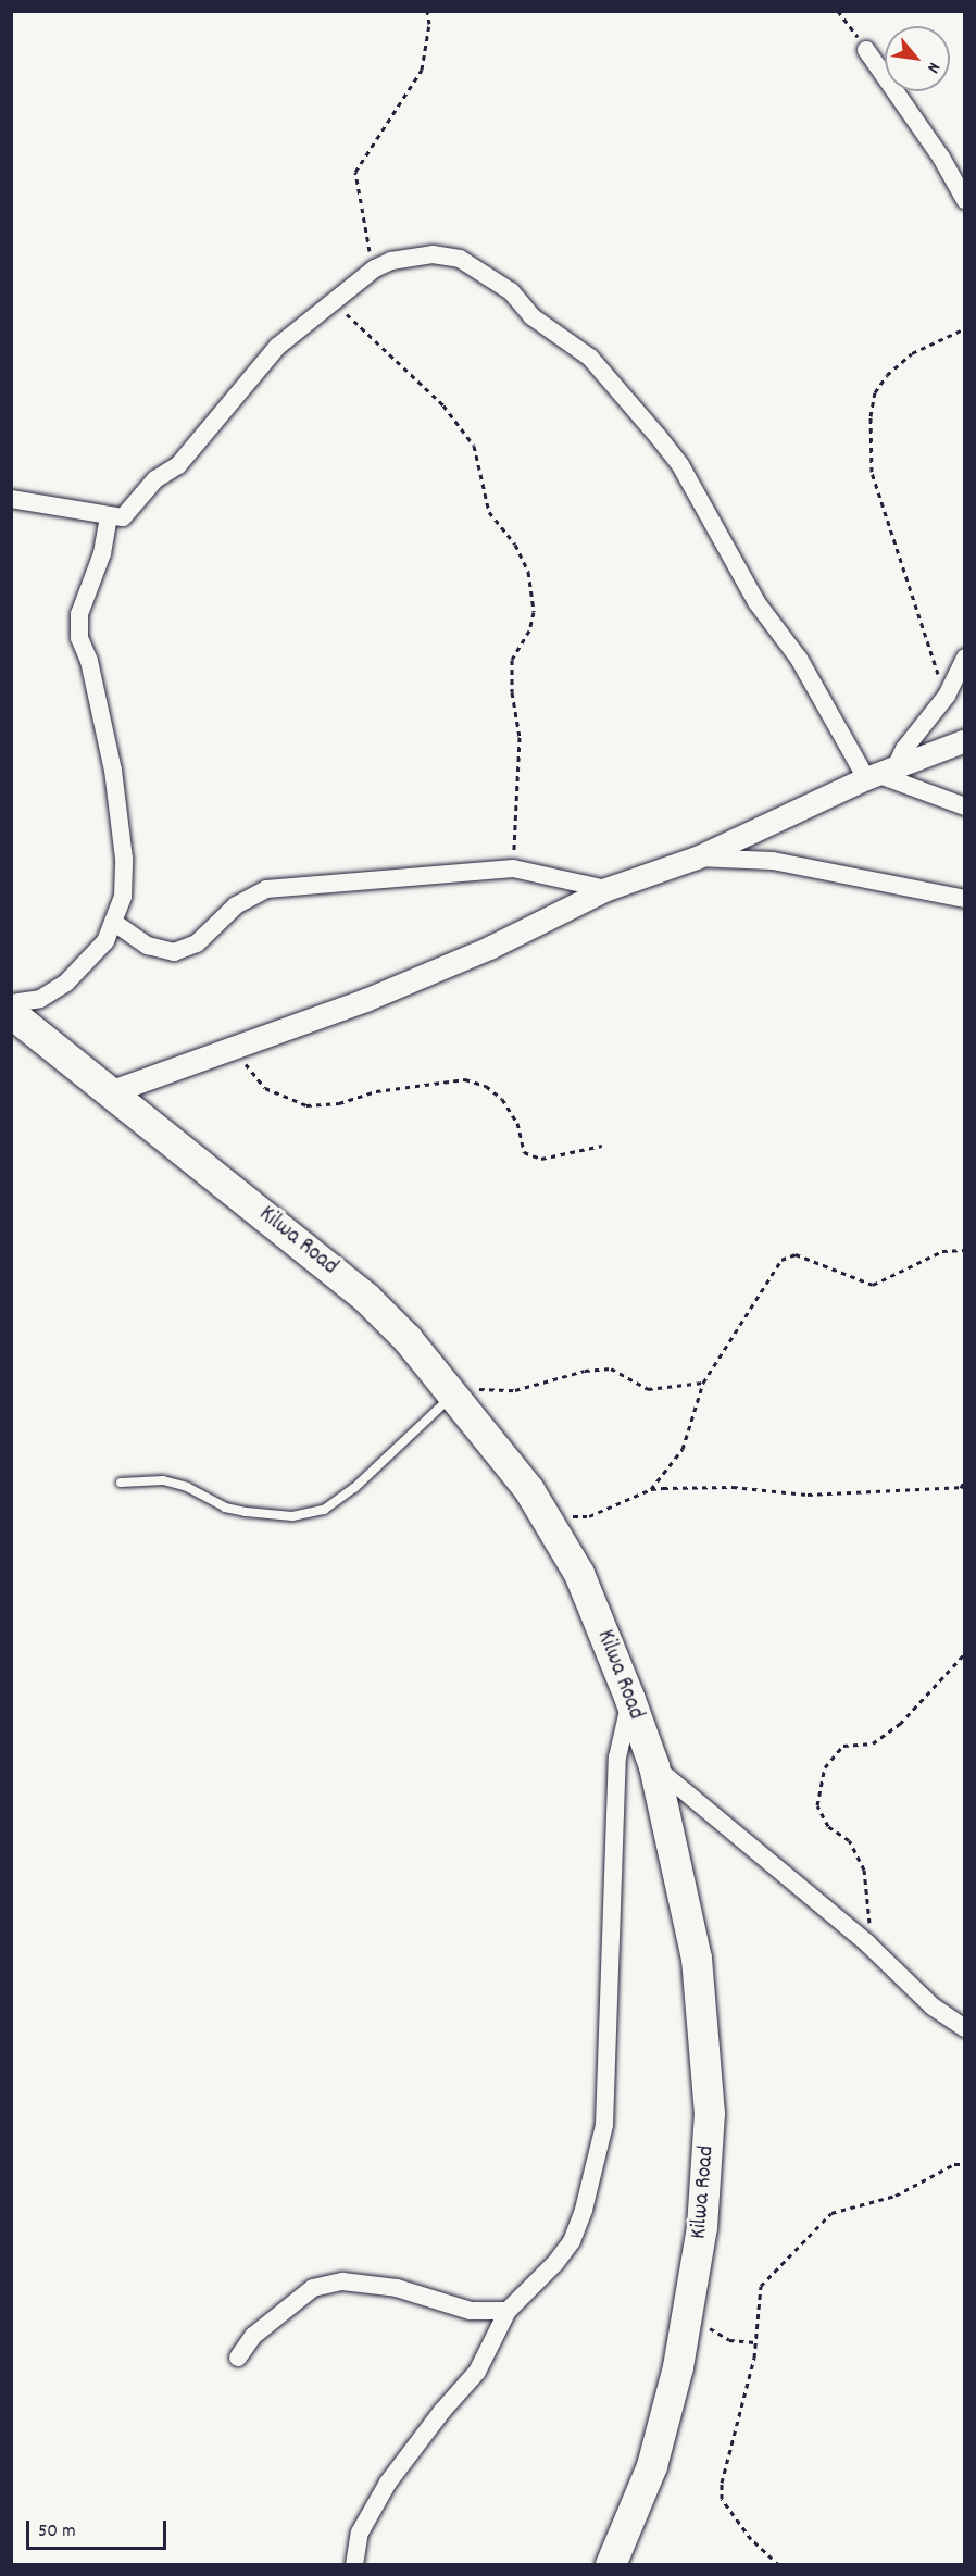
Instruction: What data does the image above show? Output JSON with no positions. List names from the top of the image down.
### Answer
{
  "streets": {
    "highway": ["Kilwa Road"]
  },
  "scale_bar": "50 m",
  "north": "bottom right"
}
